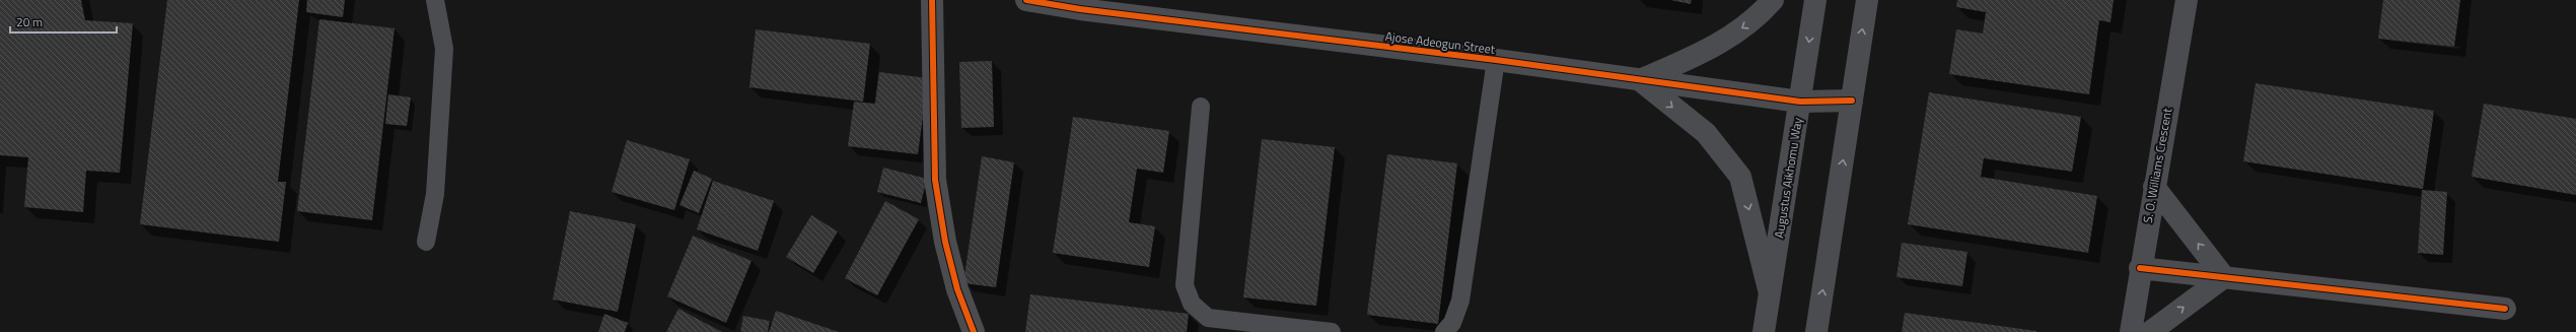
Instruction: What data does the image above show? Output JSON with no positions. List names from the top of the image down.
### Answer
{
  "streets": {
    "street": ["Ajose Adeogun Street", "S. O. Williams Crescent", "Augustus Aikhomu Way"]
  },
  "crossings": [
    ["Ajose Adeogun Street", "Augustus Aikhomu Way"]
  ],
  "scale_bar": "20 m"
}
